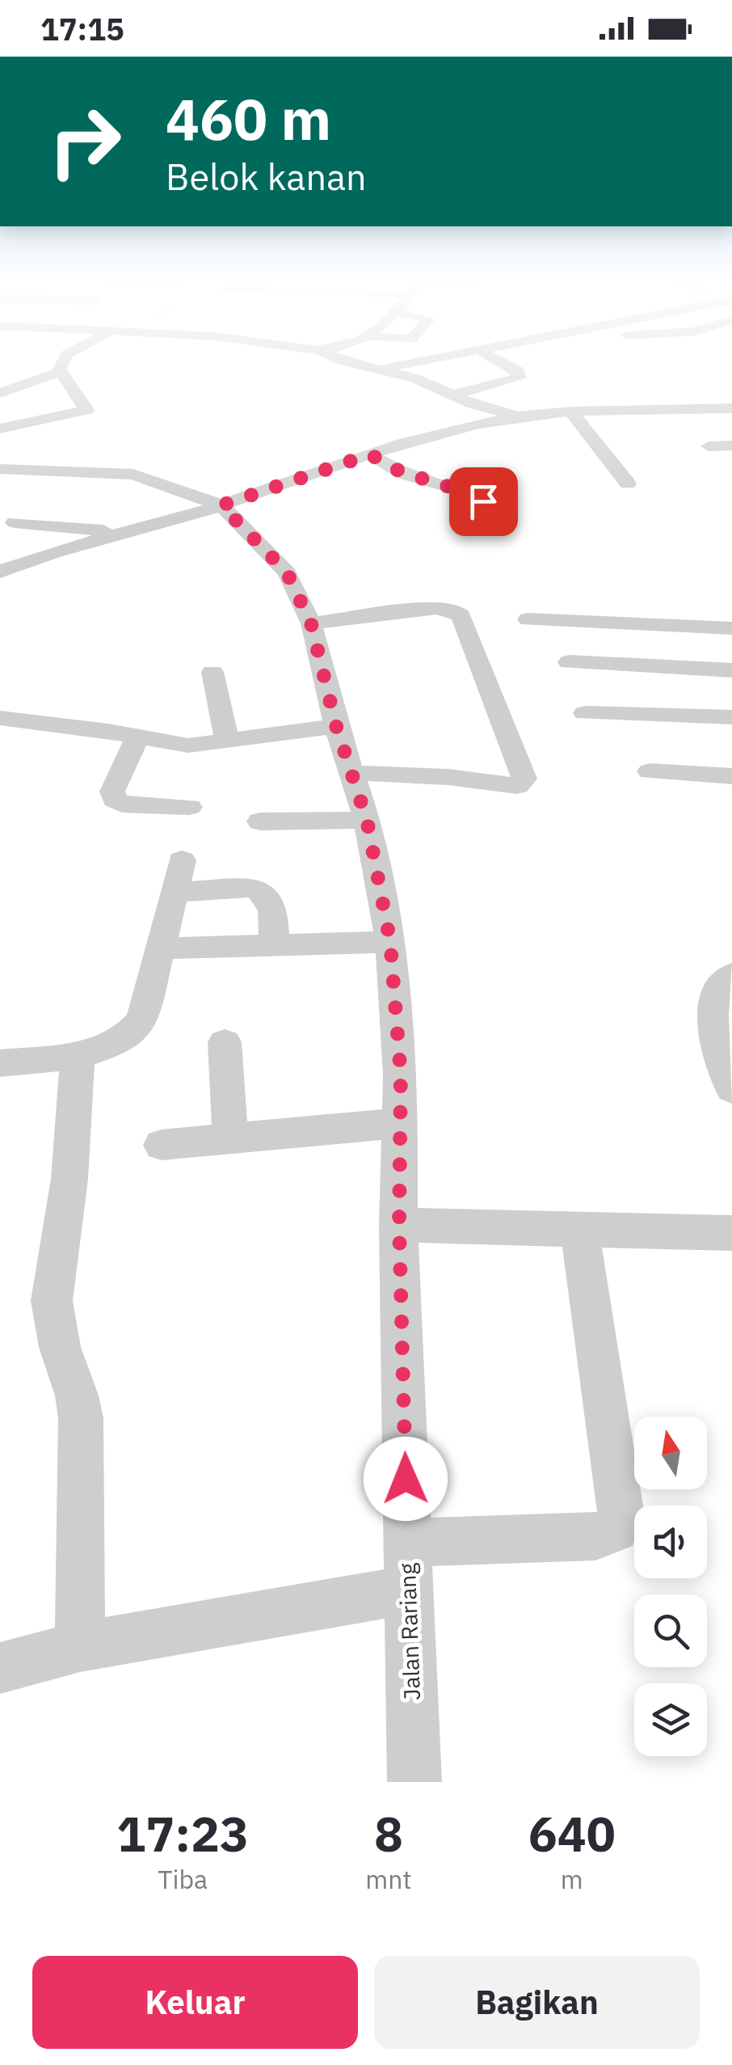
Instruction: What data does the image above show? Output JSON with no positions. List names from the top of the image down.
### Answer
{
  "streets": {
    "street": ["Jalan Rariang"]
  },
  "north": "top",
  "page": {
    "status": "17:15",
    "turn": ["460 m", "Belok kanan"],
    "eta": [
      "17:23",
      "Tiba",
      "8",
      "mnt",
      "640",
      "m"
    ],
    "buttons": ["Keluar", "Bagikan"]
  }
}
